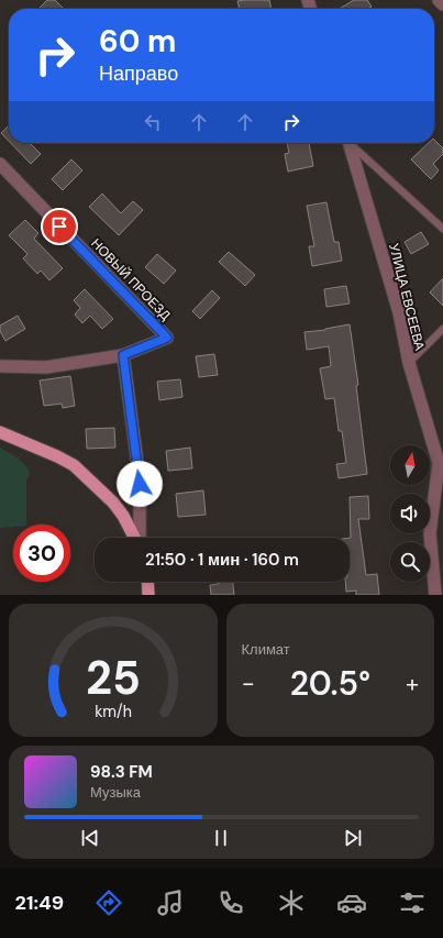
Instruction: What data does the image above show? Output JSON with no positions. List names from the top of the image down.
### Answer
{
  "streets": {
    "street": ["НОВЫЙ ПРОЕЗД", "УЛИЦА ЕВСЕЕВА"]
  },
  "north": "top",
  "page": {
    "turn": ["60 m", "Направо"],
    "limit": "30",
    "trip": "21:50 · 1 мин · 160 m",
    "tile": "Климат",
    "heat": ["−", "20.5°", "+"],
    "song": ["98.3 FM", "Музыка"],
    "tabs": "21:49",
    "gauge": ["25", "km/h"]
  }
}
